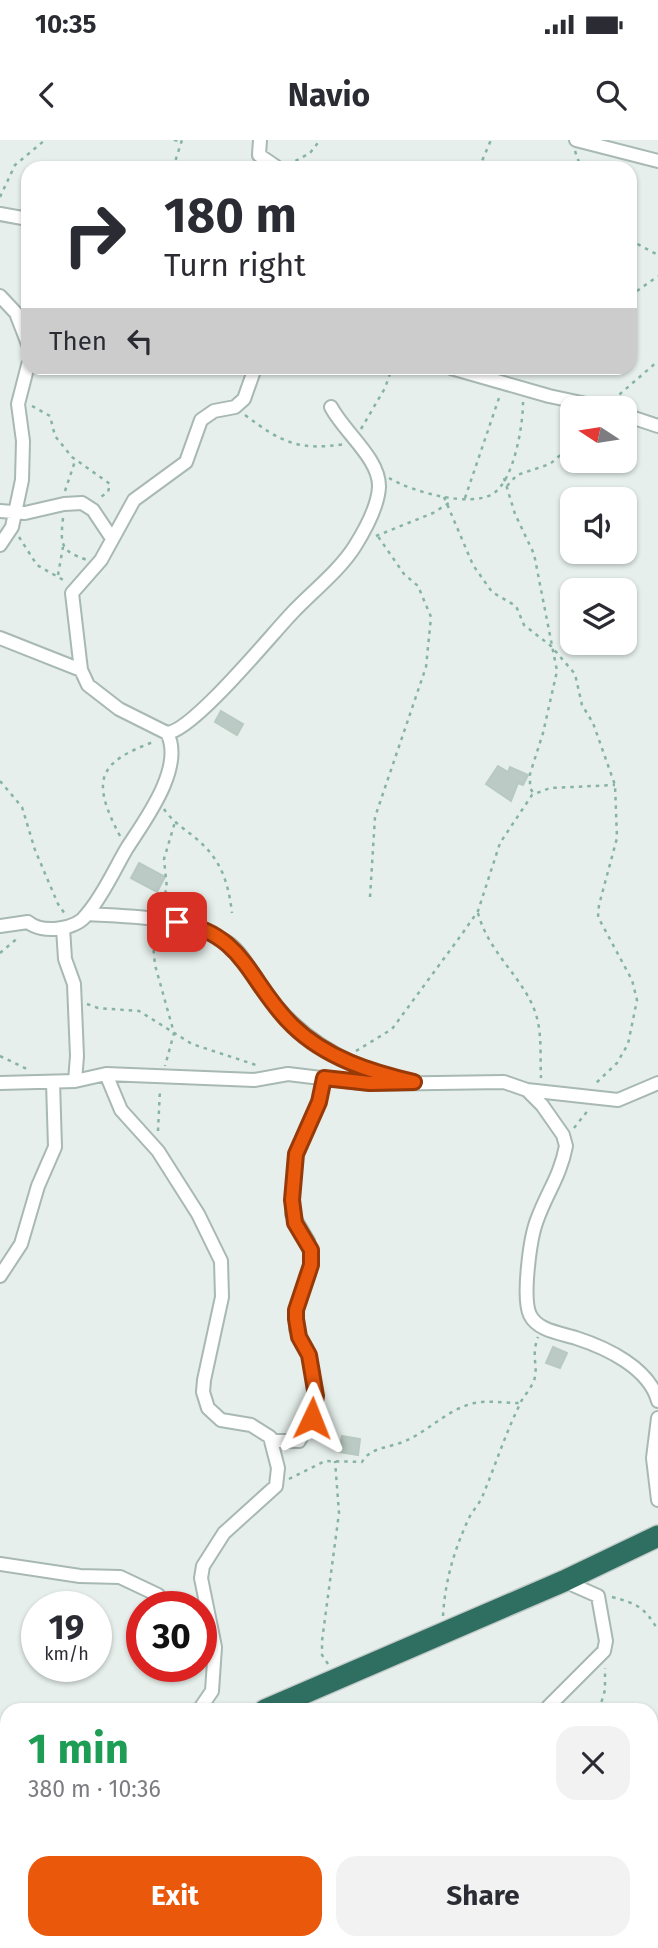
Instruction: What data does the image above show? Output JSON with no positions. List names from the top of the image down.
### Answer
{
  "north": "left",
  "page": {
    "status": "10:35",
    "header": "Navio",
    "turn": ["180 m", "Turn right"],
    "then": "Then",
    "speed": "19 km/h",
    "limit": "30",
    "heading": ["1 min", "380 m · 10:36"],
    "buttons": ["Exit", "Share"]
  }
}
